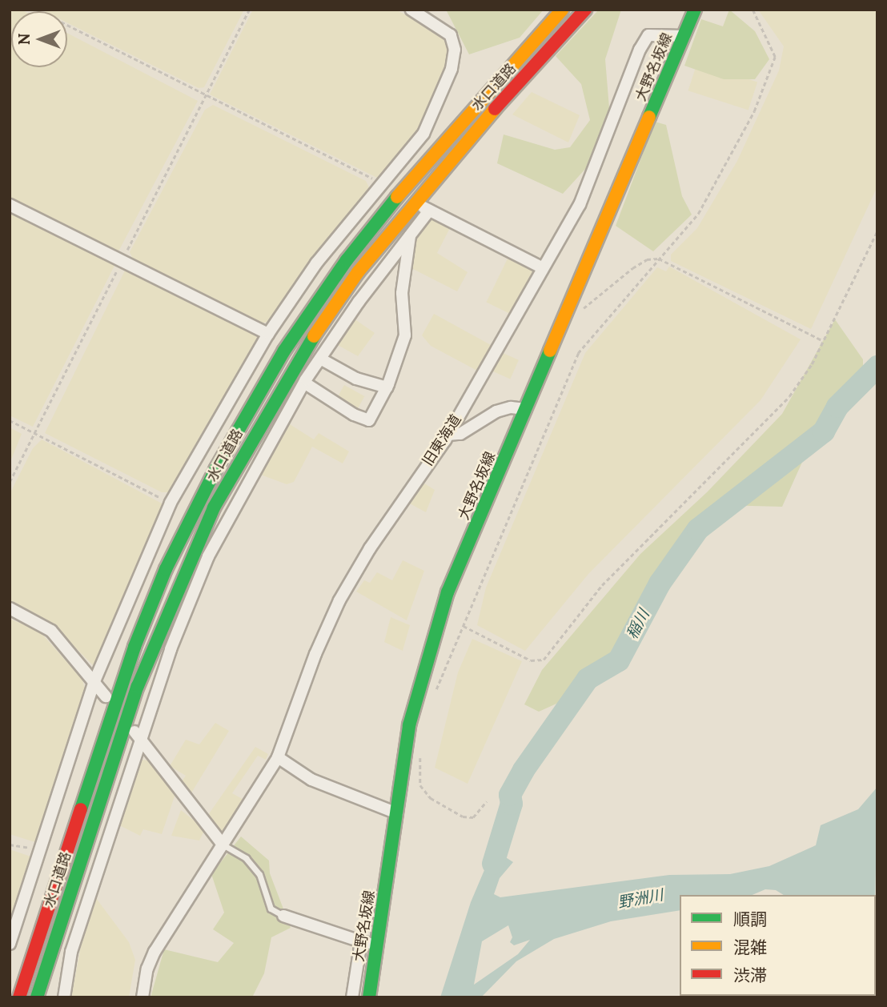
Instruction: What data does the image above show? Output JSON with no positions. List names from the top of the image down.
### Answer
{
  "streets": {
    "main road": ["大野名坂線", "水口道路"],
    "street": ["旧東海道"]
  },
  "crossings": [
    ["大野名坂線", "旧東海道"]
  ],
  "water": ["稲川", "野洲川"],
  "legend": ["順調", "混雑", "渋滞"],
  "north": "left"
}
